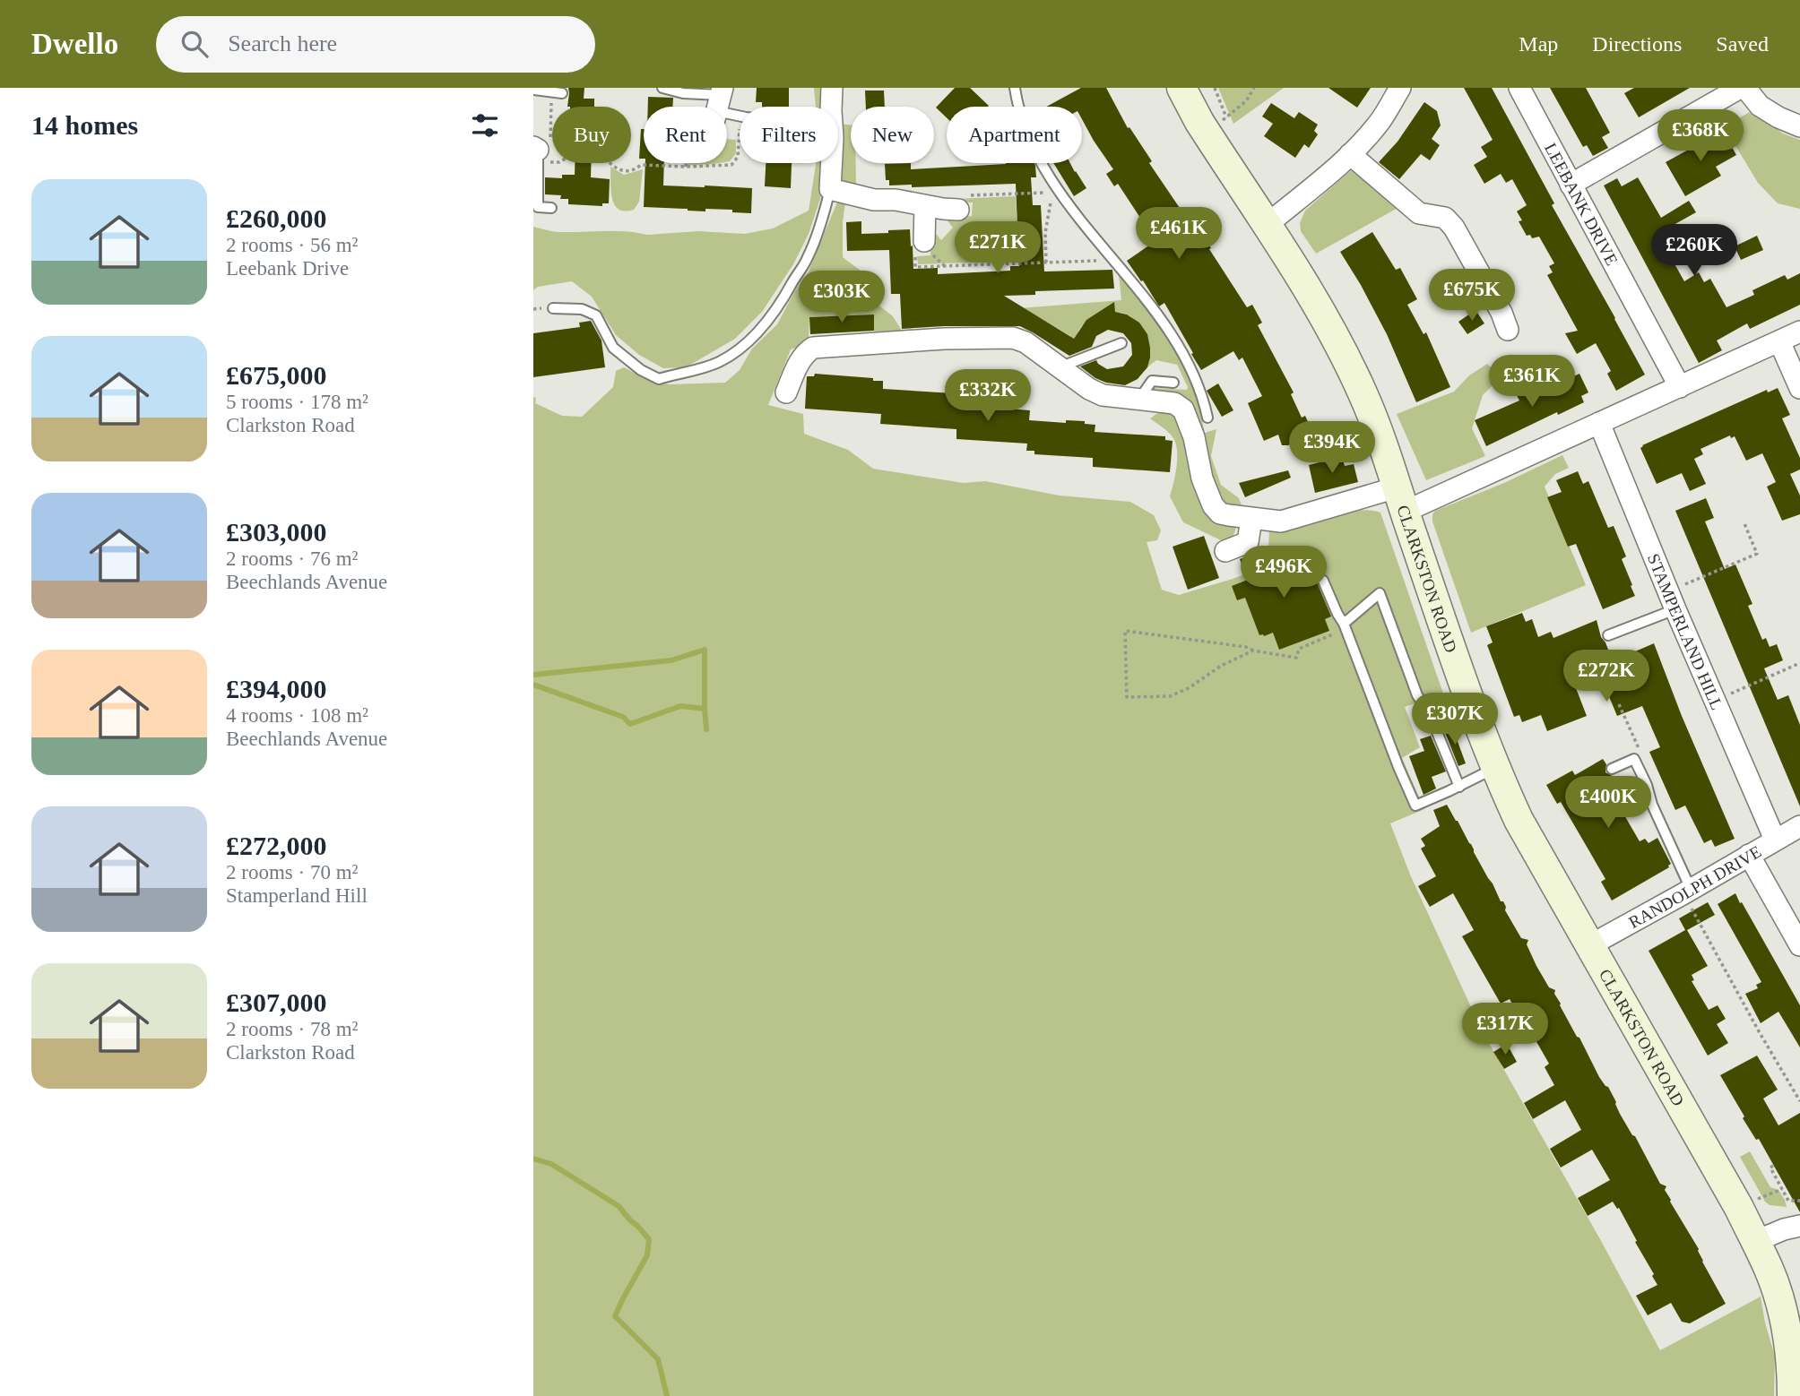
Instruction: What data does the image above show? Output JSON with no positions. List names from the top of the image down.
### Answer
{
  "streets": {
    "main road": ["CLARKSTON ROAD"],
    "street": ["LEEBANK DRIVE", "STAMPERLAND HILL", "RANDOLPH DRIVE"]
  },
  "crossings": [
    ["CLARKSTON ROAD", "RANDOLPH DRIVE"],
    ["STAMPERLAND HILL", "RANDOLPH DRIVE"]
  ],
  "page": {
    "header": "Dwello",
    "search": "Search here",
    "nav": ["Map", "Directions", "Saved"],
    "heading": "14 homes",
    "chip": [
      "Buy",
      "Rent",
      "Filters",
      "New",
      "Apartment"
    ],
    "price": [
      "£368K",
      "£461K",
      "£271K",
      "£260K",
      "£675K",
      "£303K",
      "£361K",
      "£332K",
      "£394K",
      "£496K",
      "£272K",
      "£307K",
      "£400K",
      "£317K"
    ],
    "list": [
      {
        "name": "£260,000",
        "note": "2 rooms · 56 m² · Leebank Drive"
      },
      {
        "name": "£675,000",
        "note": "5 rooms · 178 m² · Clarkston Road"
      },
      {
        "name": "£303,000",
        "note": "2 rooms · 76 m² · Beechlands Avenue"
      },
      {
        "name": "£394,000",
        "note": "4 rooms · 108 m² · Beechlands Avenue"
      },
      {
        "name": "£272,000",
        "note": "2 rooms · 70 m² · Stamperland Hill"
      },
      {
        "name": "£307,000",
        "note": "2 rooms · 78 m² · Clarkston Road"
      }
    ]
  }
}
